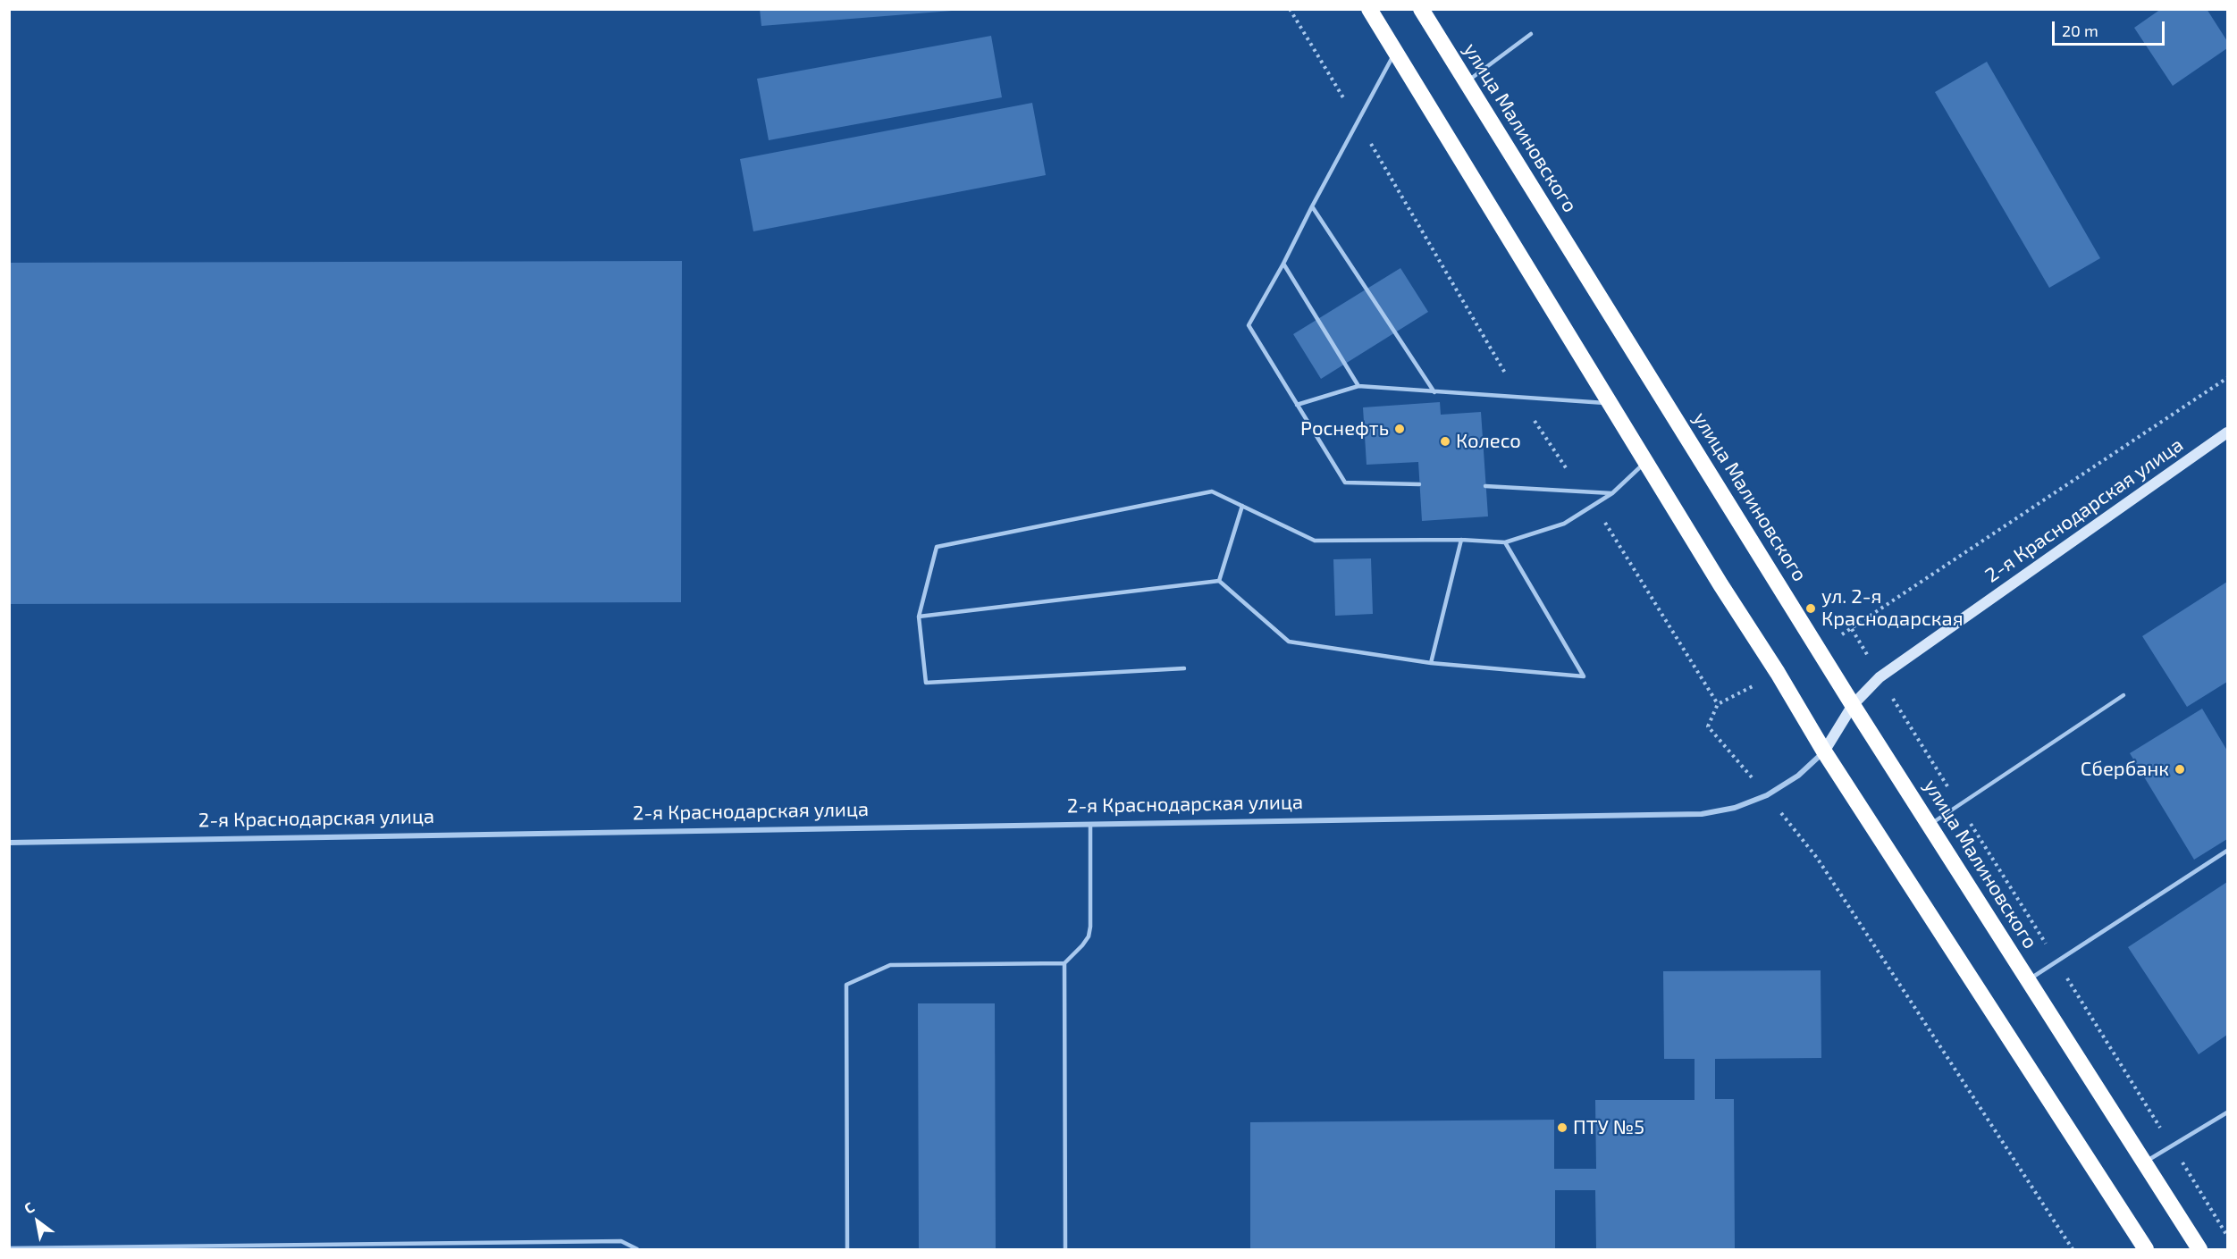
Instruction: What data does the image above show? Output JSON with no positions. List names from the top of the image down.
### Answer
{
  "streets": {
    "highway": ["улица Малиновского"],
    "street": ["2-я Краснодарская улица"]
  },
  "crossings": [
    ["улица Малиновского", "2-я Краснодарская улица"]
  ],
  "places": [
    "Роснефть",
    "Колесо",
    "ул. 2-я Краснодарская",
    "Сбербанк",
    "ПТУ №5"
  ],
  "scale_bar": "20 m",
  "north": "top left"
}
